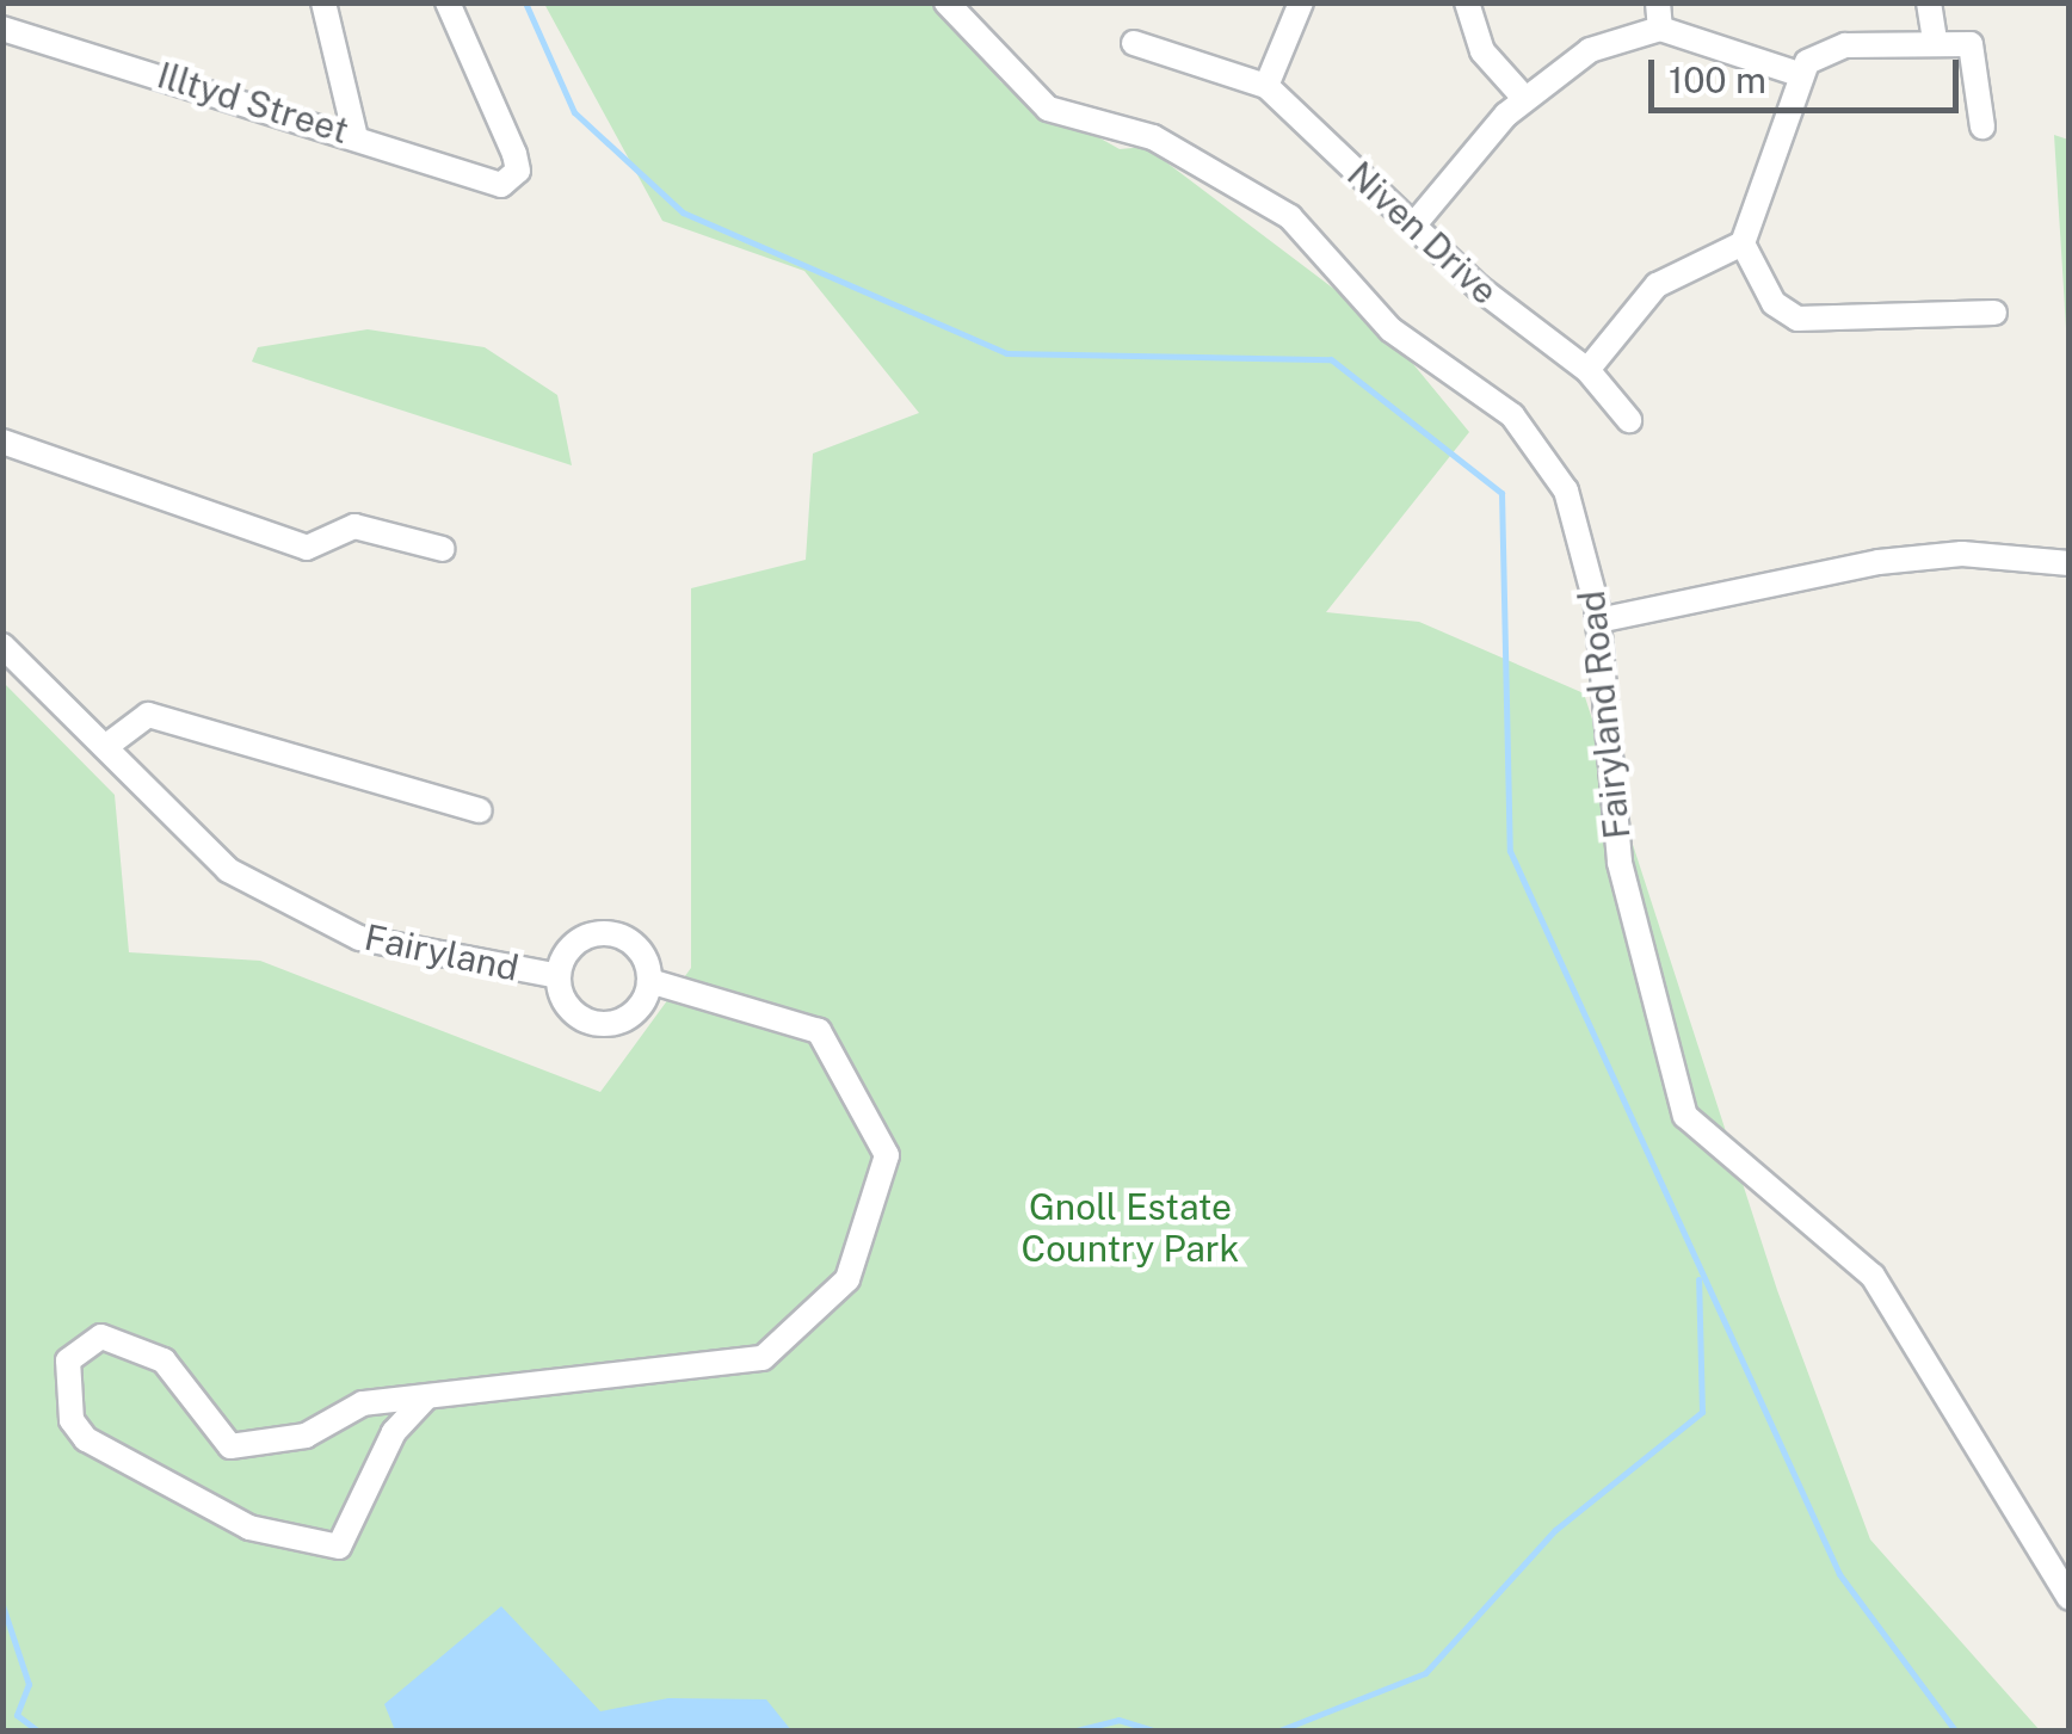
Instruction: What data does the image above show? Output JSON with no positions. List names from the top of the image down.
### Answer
{
  "streets": {
    "street": [
      "Illtyd Street",
      "Niven Drive",
      "Fairyland Road",
      "Fairyland"
    ]
  },
  "parks": ["Gnoll Estate Country Park"],
  "scale_bar": "100 m"
}
